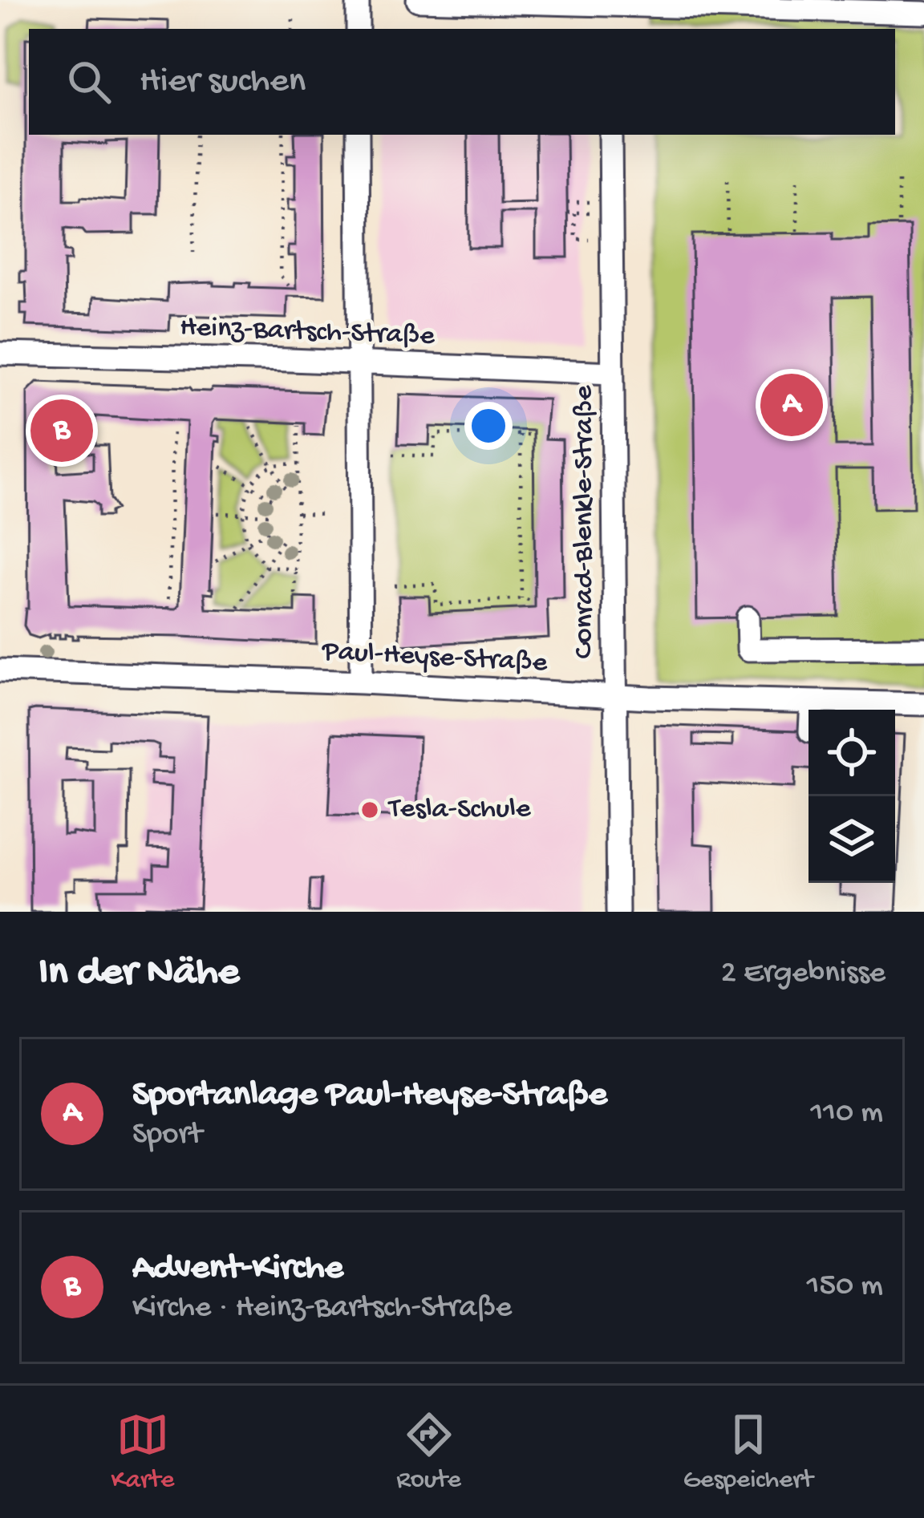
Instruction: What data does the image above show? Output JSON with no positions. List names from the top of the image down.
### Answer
{
  "streets": {
    "street": ["Heinz-Bartsch-Straße", "Conrad-Blenkle-Straße", "Paul-Heyse-Straße"]
  },
  "crossings": [
    ["Heinz-Bartsch-Straße", "Conrad-Blenkle-Straße"],
    ["Conrad-Blenkle-Straße", "Paul-Heyse-Straße"]
  ],
  "places": ["Tesla-Schule"],
  "page": {
    "search": "Hier suchen",
    "pins": ["A", "B"],
    "heading": ["In der Nähe", "2 Ergebnisse"],
    "list": [
      {
        "mark": "A",
        "name": "Sportanlage Paul-Heyse-Straße",
        "note": "Sport",
        "value": "110 m"
      },
      {
        "mark": "B",
        "name": "Advent-Kirche",
        "note": "Kirche · Heinz-Bartsch-Straße",
        "value": "150 m"
      }
    ],
    "nav": ["Karte", "Route", "Gespeichert"]
  }
}
